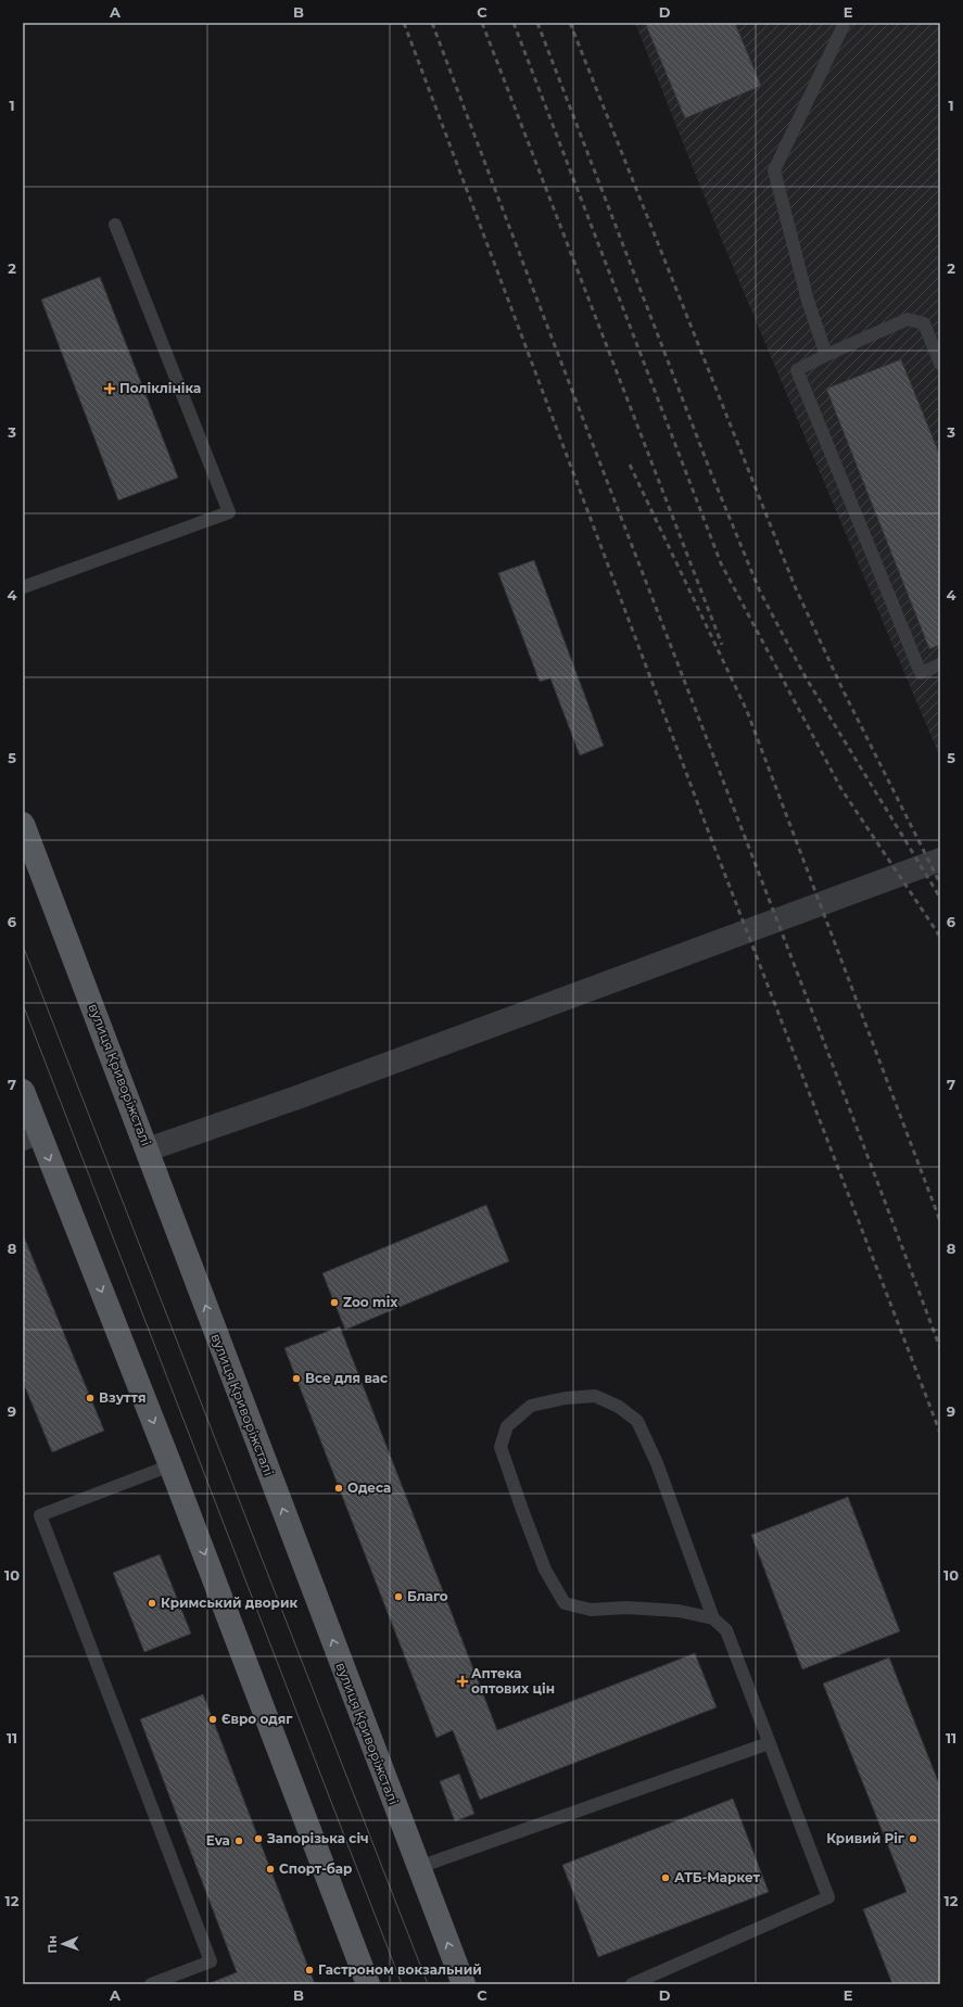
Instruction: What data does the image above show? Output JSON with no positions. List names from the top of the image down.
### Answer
{
  "streets": {
    "main road": ["вулиця Криворіжсталі"]
  },
  "places": {
    "health": ["Поліклініка", "Аптека оптових цін"],
    "other": [
      "Zoo mix",
      "Все для вас",
      "Взуття",
      "Одеса",
      "Благо",
      "Кримський дворик",
      "Євро одяг",
      "Запорізька січ",
      "Кривий Ріг",
      "Eva",
      "Спорт-бар",
      "АТБ-Маркет",
      "Гастроном вокзальний"
    ]
  },
  "north": "left",
  "grid": {
    "columns": [
      "A",
      "B",
      "C",
      "D",
      "E"
    ],
    "rows": [
      "1",
      "2",
      "3",
      "4",
      "5",
      "6",
      "7",
      "8",
      "9",
      "10",
      "11",
      "12"
    ]
  }
}
